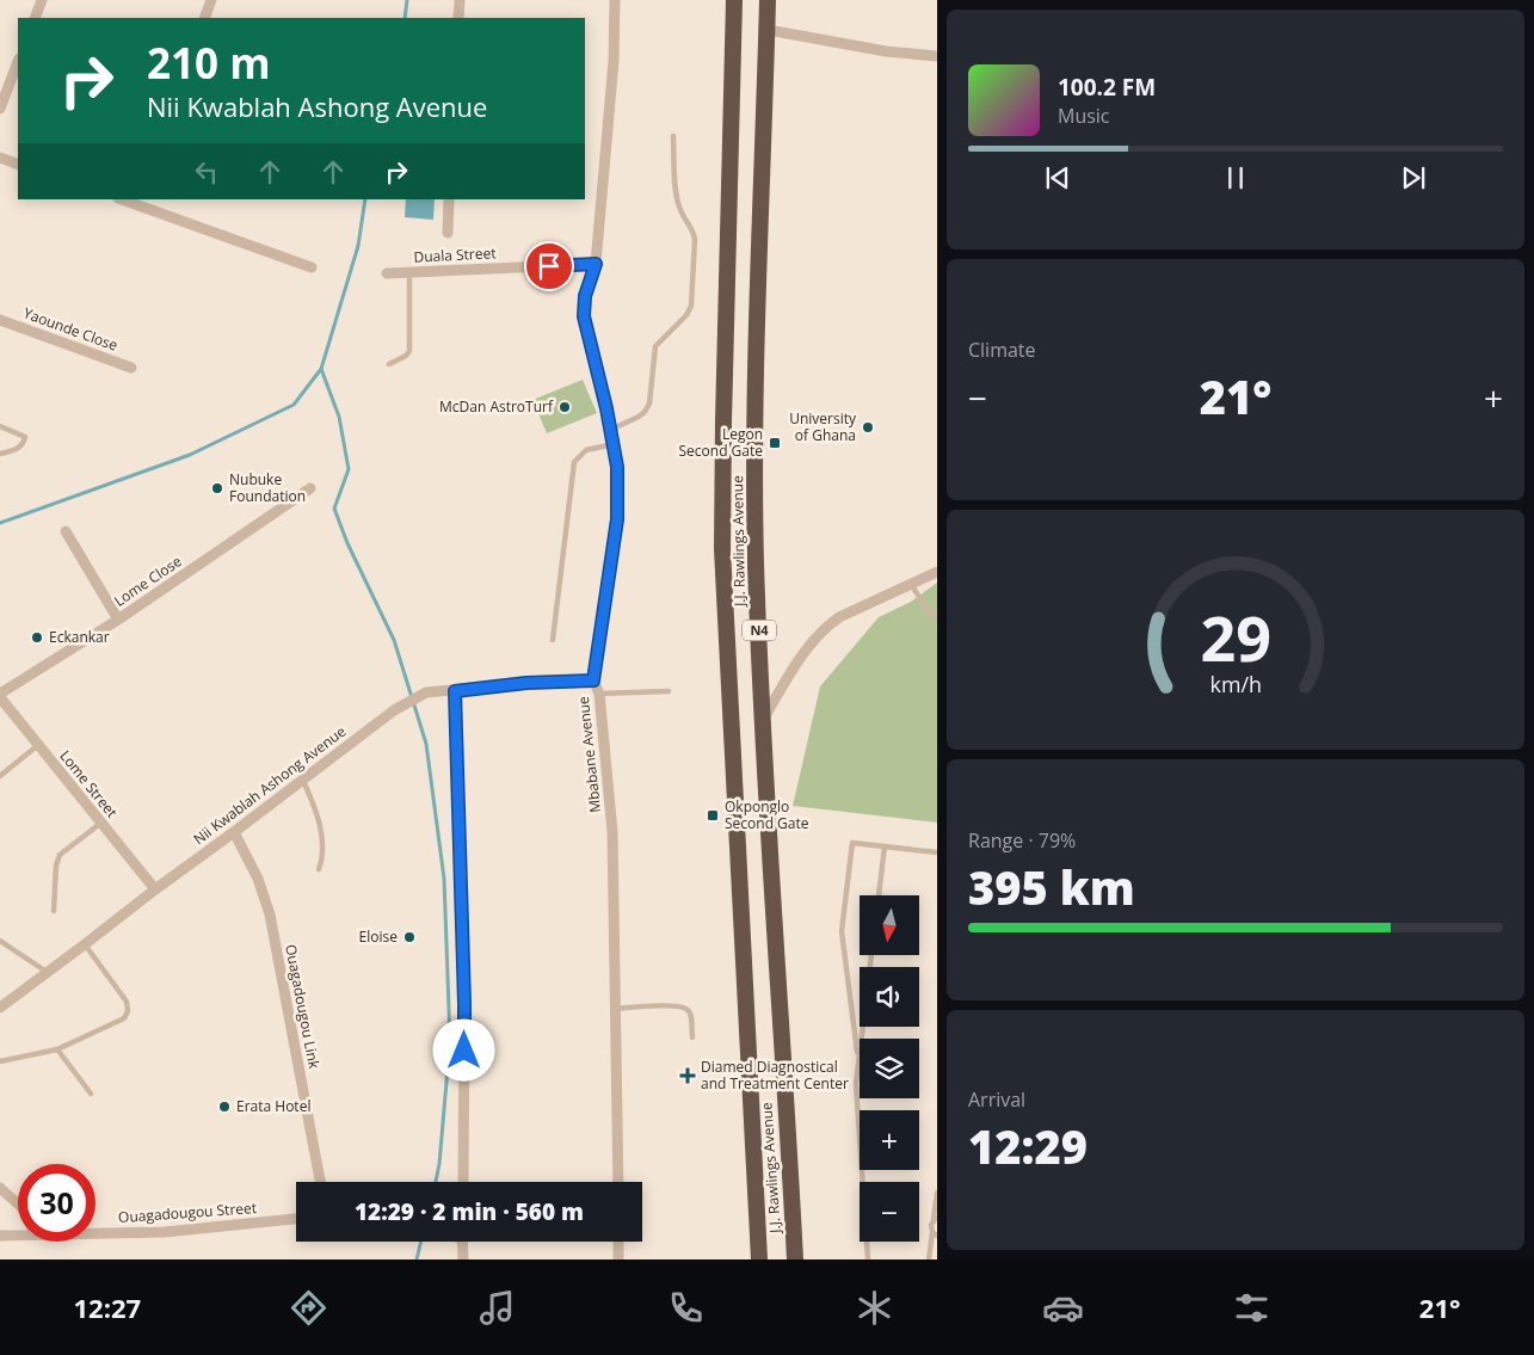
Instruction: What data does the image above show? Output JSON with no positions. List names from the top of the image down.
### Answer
{
  "streets": {
    "highway": ["J.J. Rawlings Avenue", "N4"],
    "street": [
      "Duala Street",
      "Yaounde Close",
      "Lome Close",
      "Mbabane Avenue",
      "Lome Street",
      "Nii Kwablah Ashong Avenue",
      "Ouagadougou Link",
      "Ouagadougou Street"
    ]
  },
  "crossings": [
    ["Duala Street", "Mbabane Avenue"],
    ["Lome Close", "Lome Street"],
    ["Mbabane Avenue", "Nii Kwablah Ashong Avenue"],
    ["Lome Street", "Nii Kwablah Ashong Avenue"],
    ["Nii Kwablah Ashong Avenue", "Ouagadougou Link"]
  ],
  "places": {
    "other": [
      "McDan AstroTurf",
      "University of Ghana",
      "Nubuke Foundation",
      "Eckankar",
      "Eloise",
      "Erata Hotel"
    ],
    "transit": ["Legon Second Gate", "Okponglo Second Gate"],
    "health": ["Diamed Diagnostical and Treatment Center"]
  },
  "north": "bottom",
  "page": {
    "turn": ["210 m", "Nii Kwablah Ashong Avenue"],
    "song": ["100.2 FM", "Music"],
    "tile": [
      "Climate",
      ["Range · 79%", "395 km"],
      ["Arrival", "12:29"]
    ],
    "heat": ["−", "21°", "+"],
    "map_buttons": ["+", "−"],
    "limit": "30",
    "trip": "12:29 · 2 min · 560 m",
    "tabs": ["12:27", "21°"],
    "gauge": ["29", "km/h"]
  }
}
